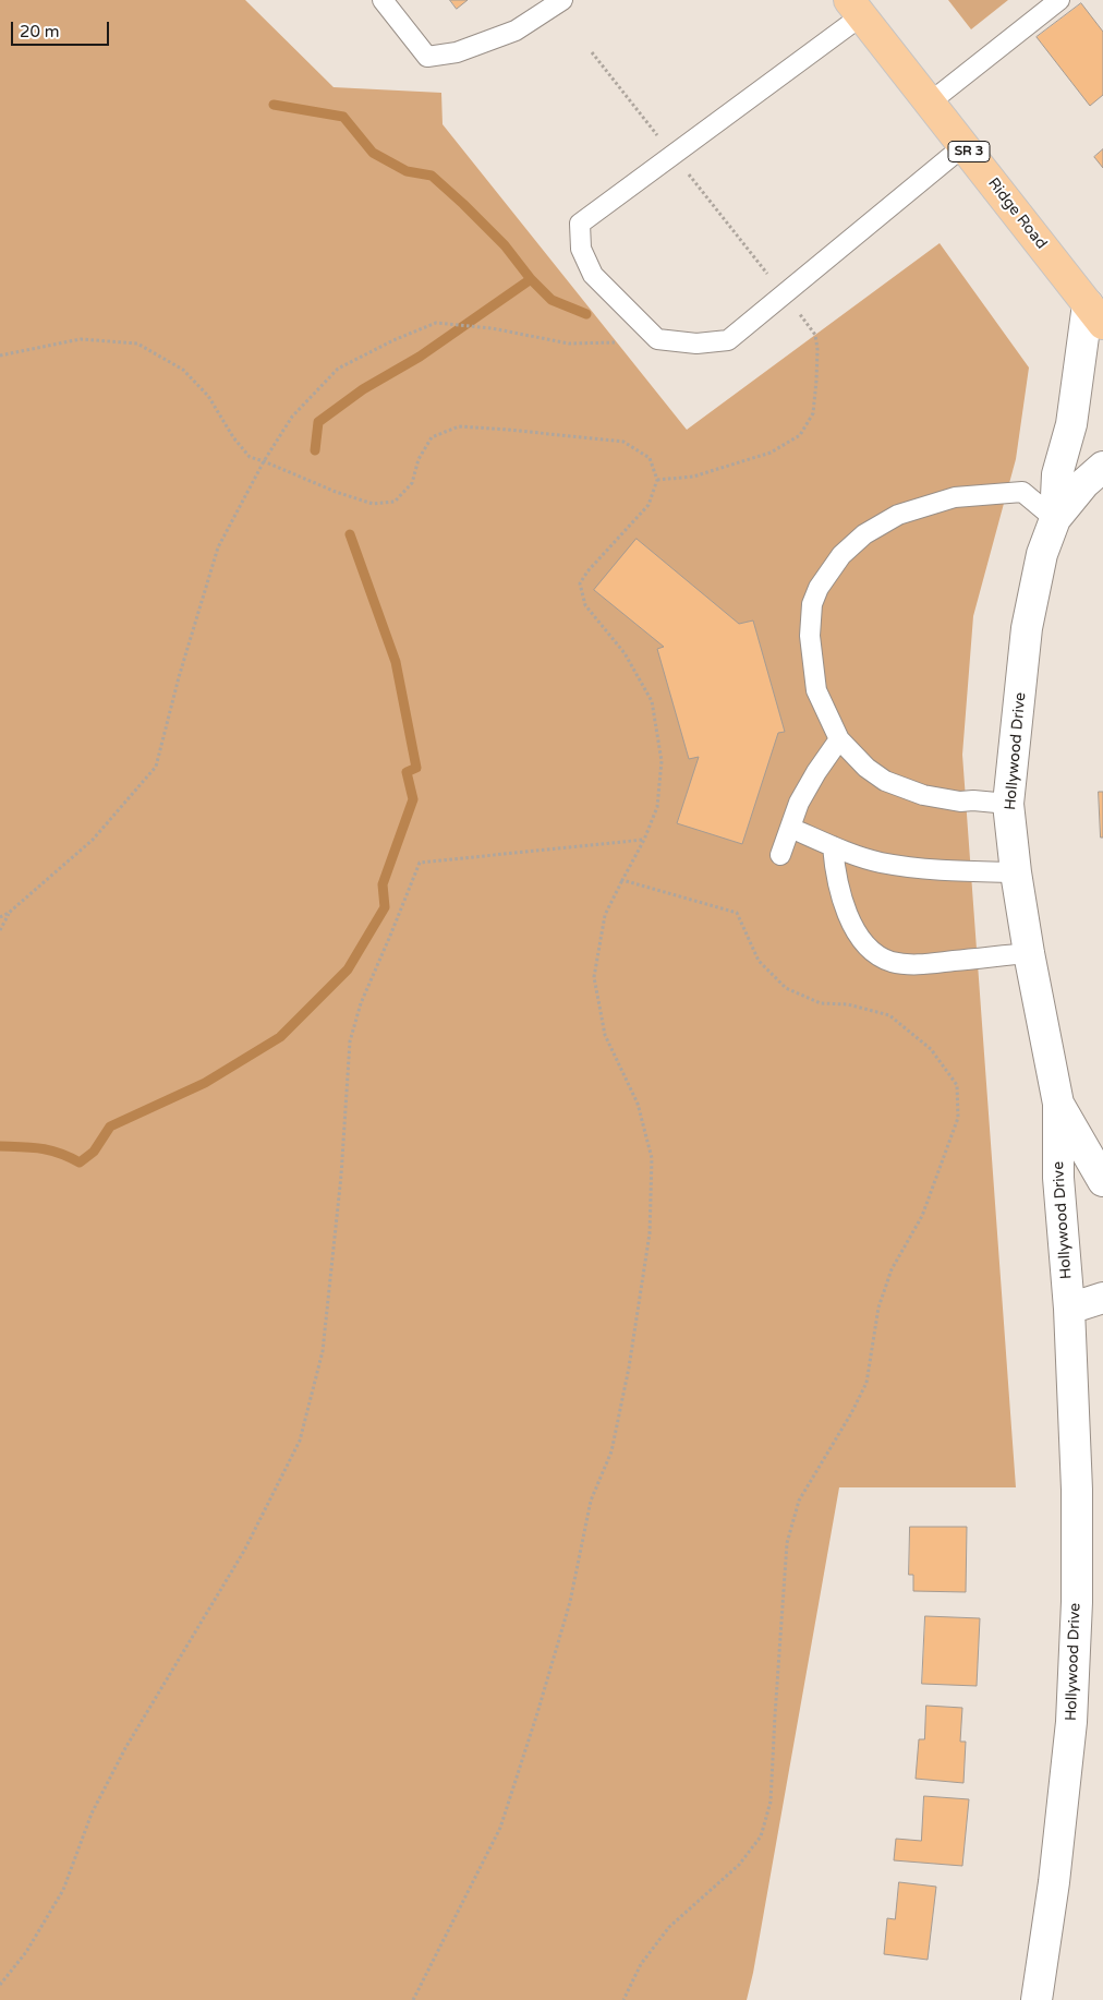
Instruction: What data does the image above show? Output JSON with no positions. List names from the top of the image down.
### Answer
{
  "streets": {
    "main road": ["SR 3", "Ridge Road"],
    "street": ["Hollywood Drive"]
  },
  "scale_bar": "20 m"
}
